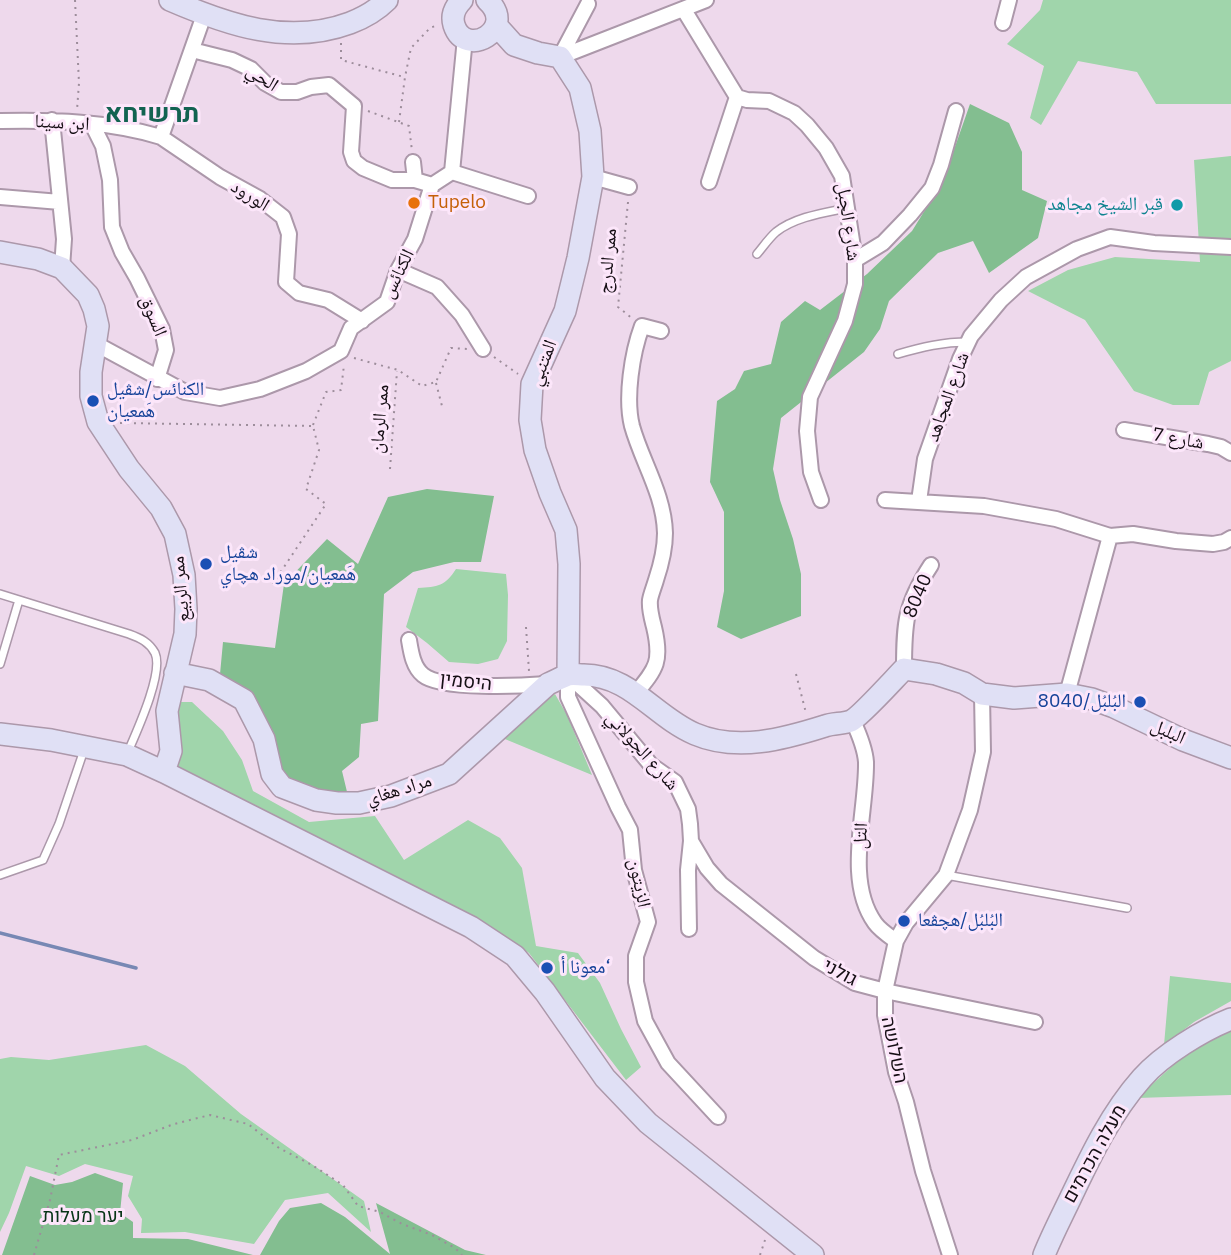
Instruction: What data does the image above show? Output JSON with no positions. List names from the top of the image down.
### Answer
{
  "streets": {
    "street": [
      "الحي",
      "ابن سينا",
      "الورود",
      "شارع الجبل",
      "الكنائس",
      "السوق",
      "المتنبي",
      "شارع المجاهد",
      "شارع 7",
      "ممر الربيع",
      "8040",
      "היסמין",
      "البلبل",
      "شارع الجولاني",
      "مراد هغاي",
      "التل",
      "الزيتون",
      "גולני",
      "השלושה",
      "מעלה הכרמים"
    ],
    "path": ["ممر الدرج", "ممر الرمان"]
  },
  "crossings": [
    ["ابن سينا", "الورود"],
    ["ابن سينا", "السوق"],
    ["الورود", "الكنائس"],
    ["الكنائس", "السوق"],
    ["المتنبي", "شارع الجولاني"],
    ["المتنبي", "مراد هغاي"],
    ["المتنبي", "الزيتون"],
    ["ممر الربيع", "مراد هغاي"],
    ["היסמין", "مراد هغاي"],
    ["البلبل", "השלושה"],
    ["شارع الجولاني", "مراد هغاي"],
    ["شارع الجولاني", "الزيتون"],
    ["شارع الجولاني", "גולני"],
    ["مراد هغاي", "الزيتون"],
    ["التل", "השלושה"],
    ["גולני", "השלושה"]
  ],
  "districts": ["תרשיחא"],
  "parks": ["יער מעלות"],
  "places": [
    "Tupelo",
    "قبر الشيخ مجاهد",
    "الكنائس/شڤيل هَمعيان",
    "شڤيل هَمعيان/موراد هچاي",
    "البُلبُل/8040",
    "البُلبُل/هچڤعا",
    "معونا أ‘"
  ]
}
